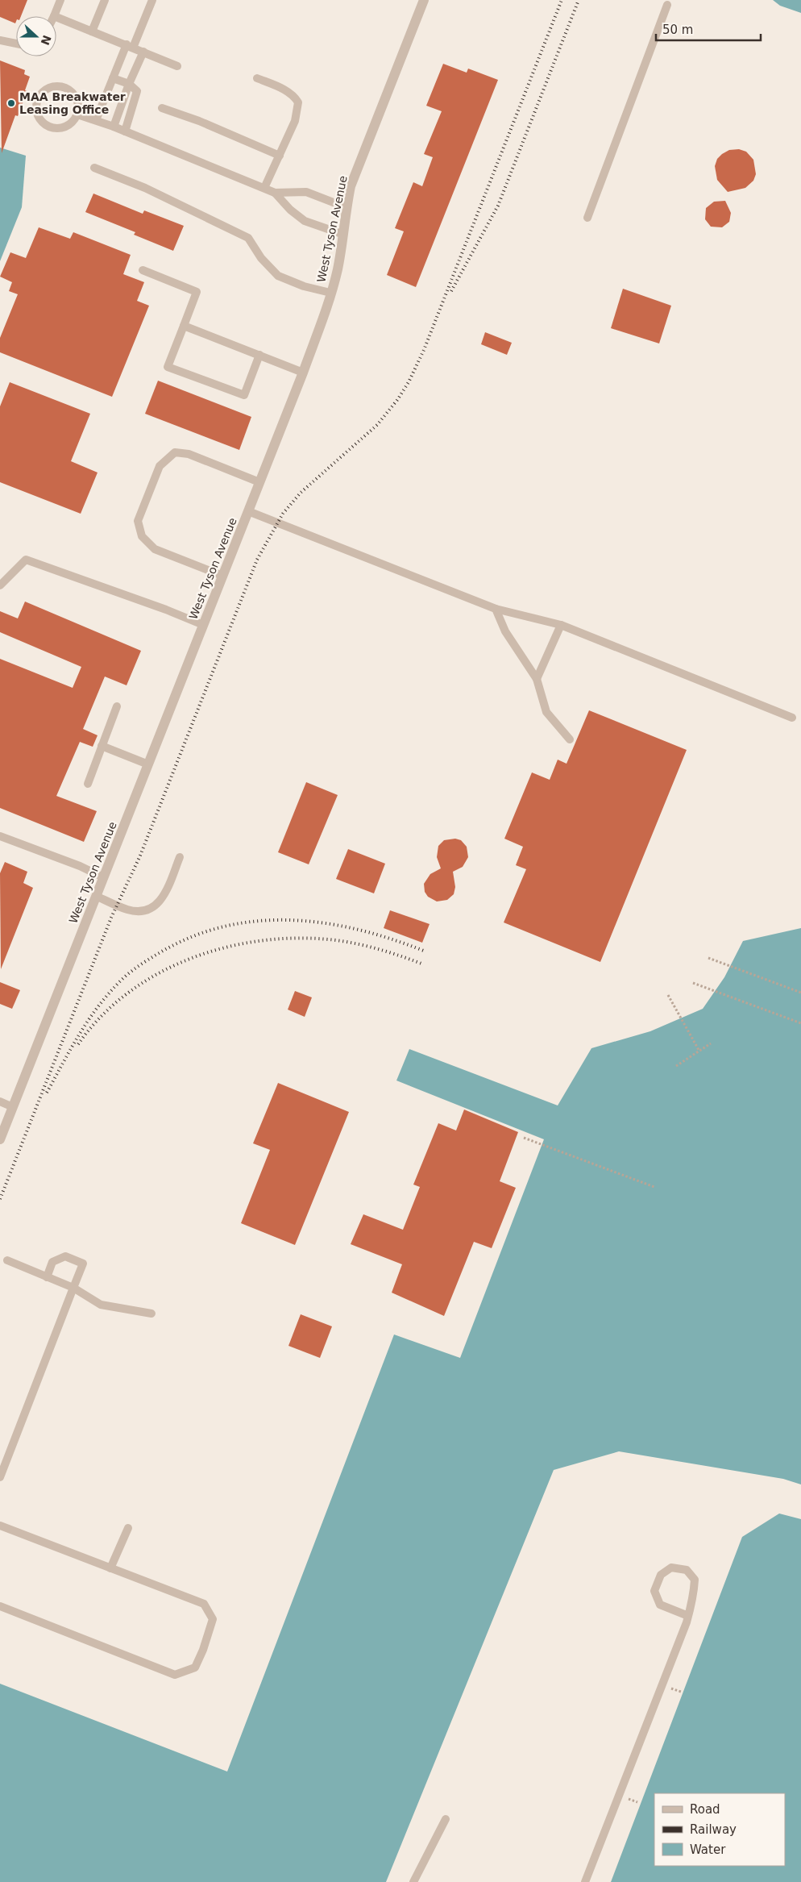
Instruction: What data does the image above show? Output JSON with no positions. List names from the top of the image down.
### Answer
{
  "streets": {
    "street": ["West Tyson Avenue"]
  },
  "places": ["MAA Breakwater Leasing Office"],
  "legend": ["Road", "Railway", "Water"],
  "scale_bar": "50 m",
  "north": "right"
}
